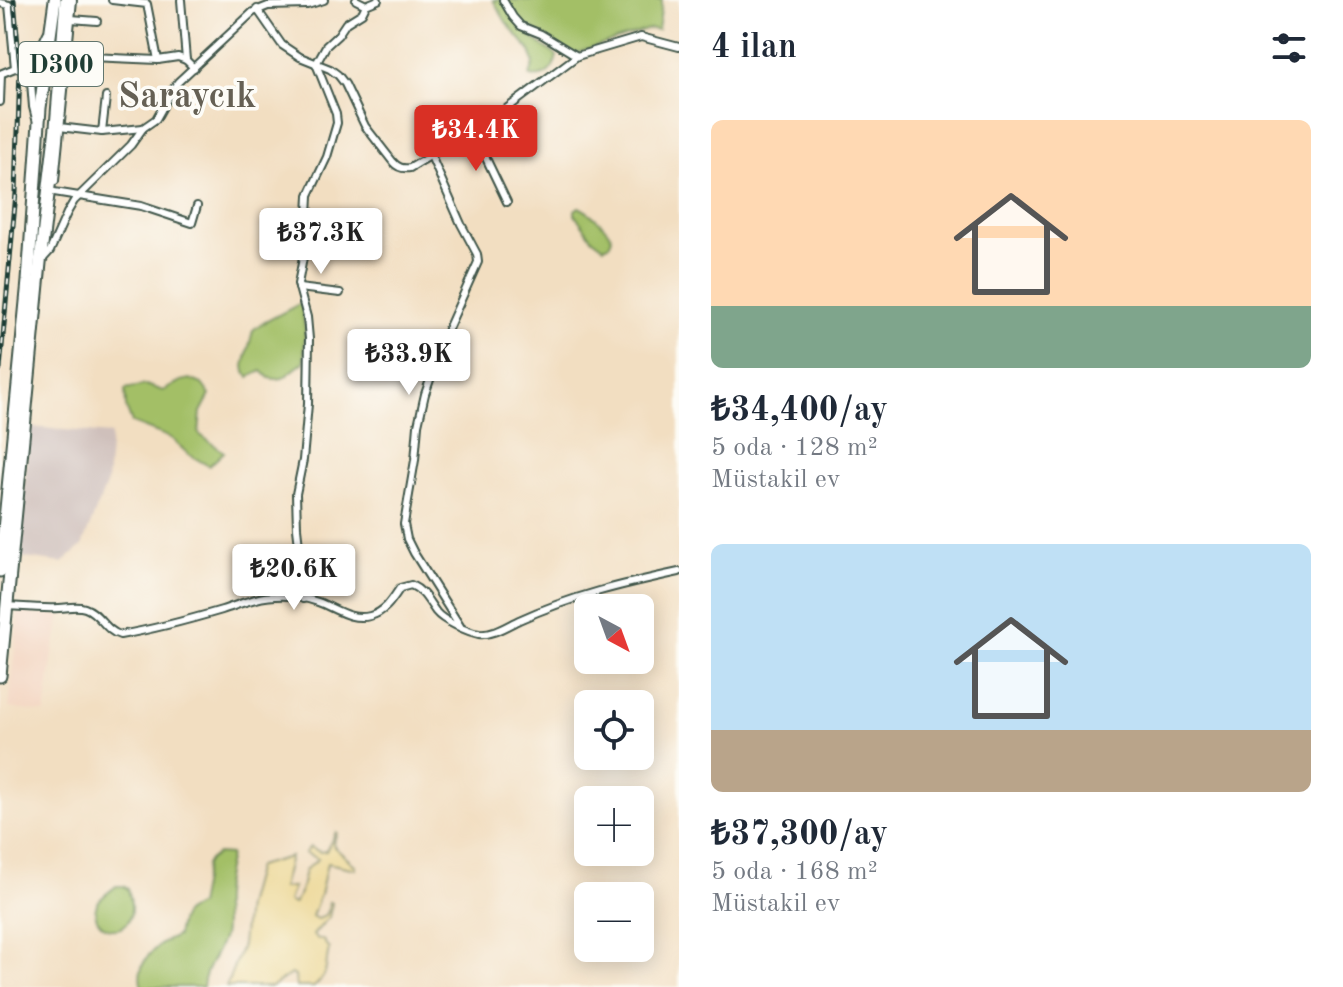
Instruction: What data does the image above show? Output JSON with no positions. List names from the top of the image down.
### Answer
{
  "streets": {
    "highway": ["D300"]
  },
  "districts": ["Saraycık"],
  "north": "bottom right",
  "page": {
    "heading": "4 ilan",
    "list": [
      {
        "name": "₺34,400/ay",
        "note": "5 oda · 128 m² · Müstakil ev"
      },
      {
        "name": "₺37,300/ay",
        "note": "5 oda · 168 m² · Müstakil ev"
      }
    ],
    "price": [
      "₺34.4K",
      "₺37.3K",
      "₺33.9K",
      "₺20.6K"
    ],
    "map_buttons": ["+", "−"]
  }
}
